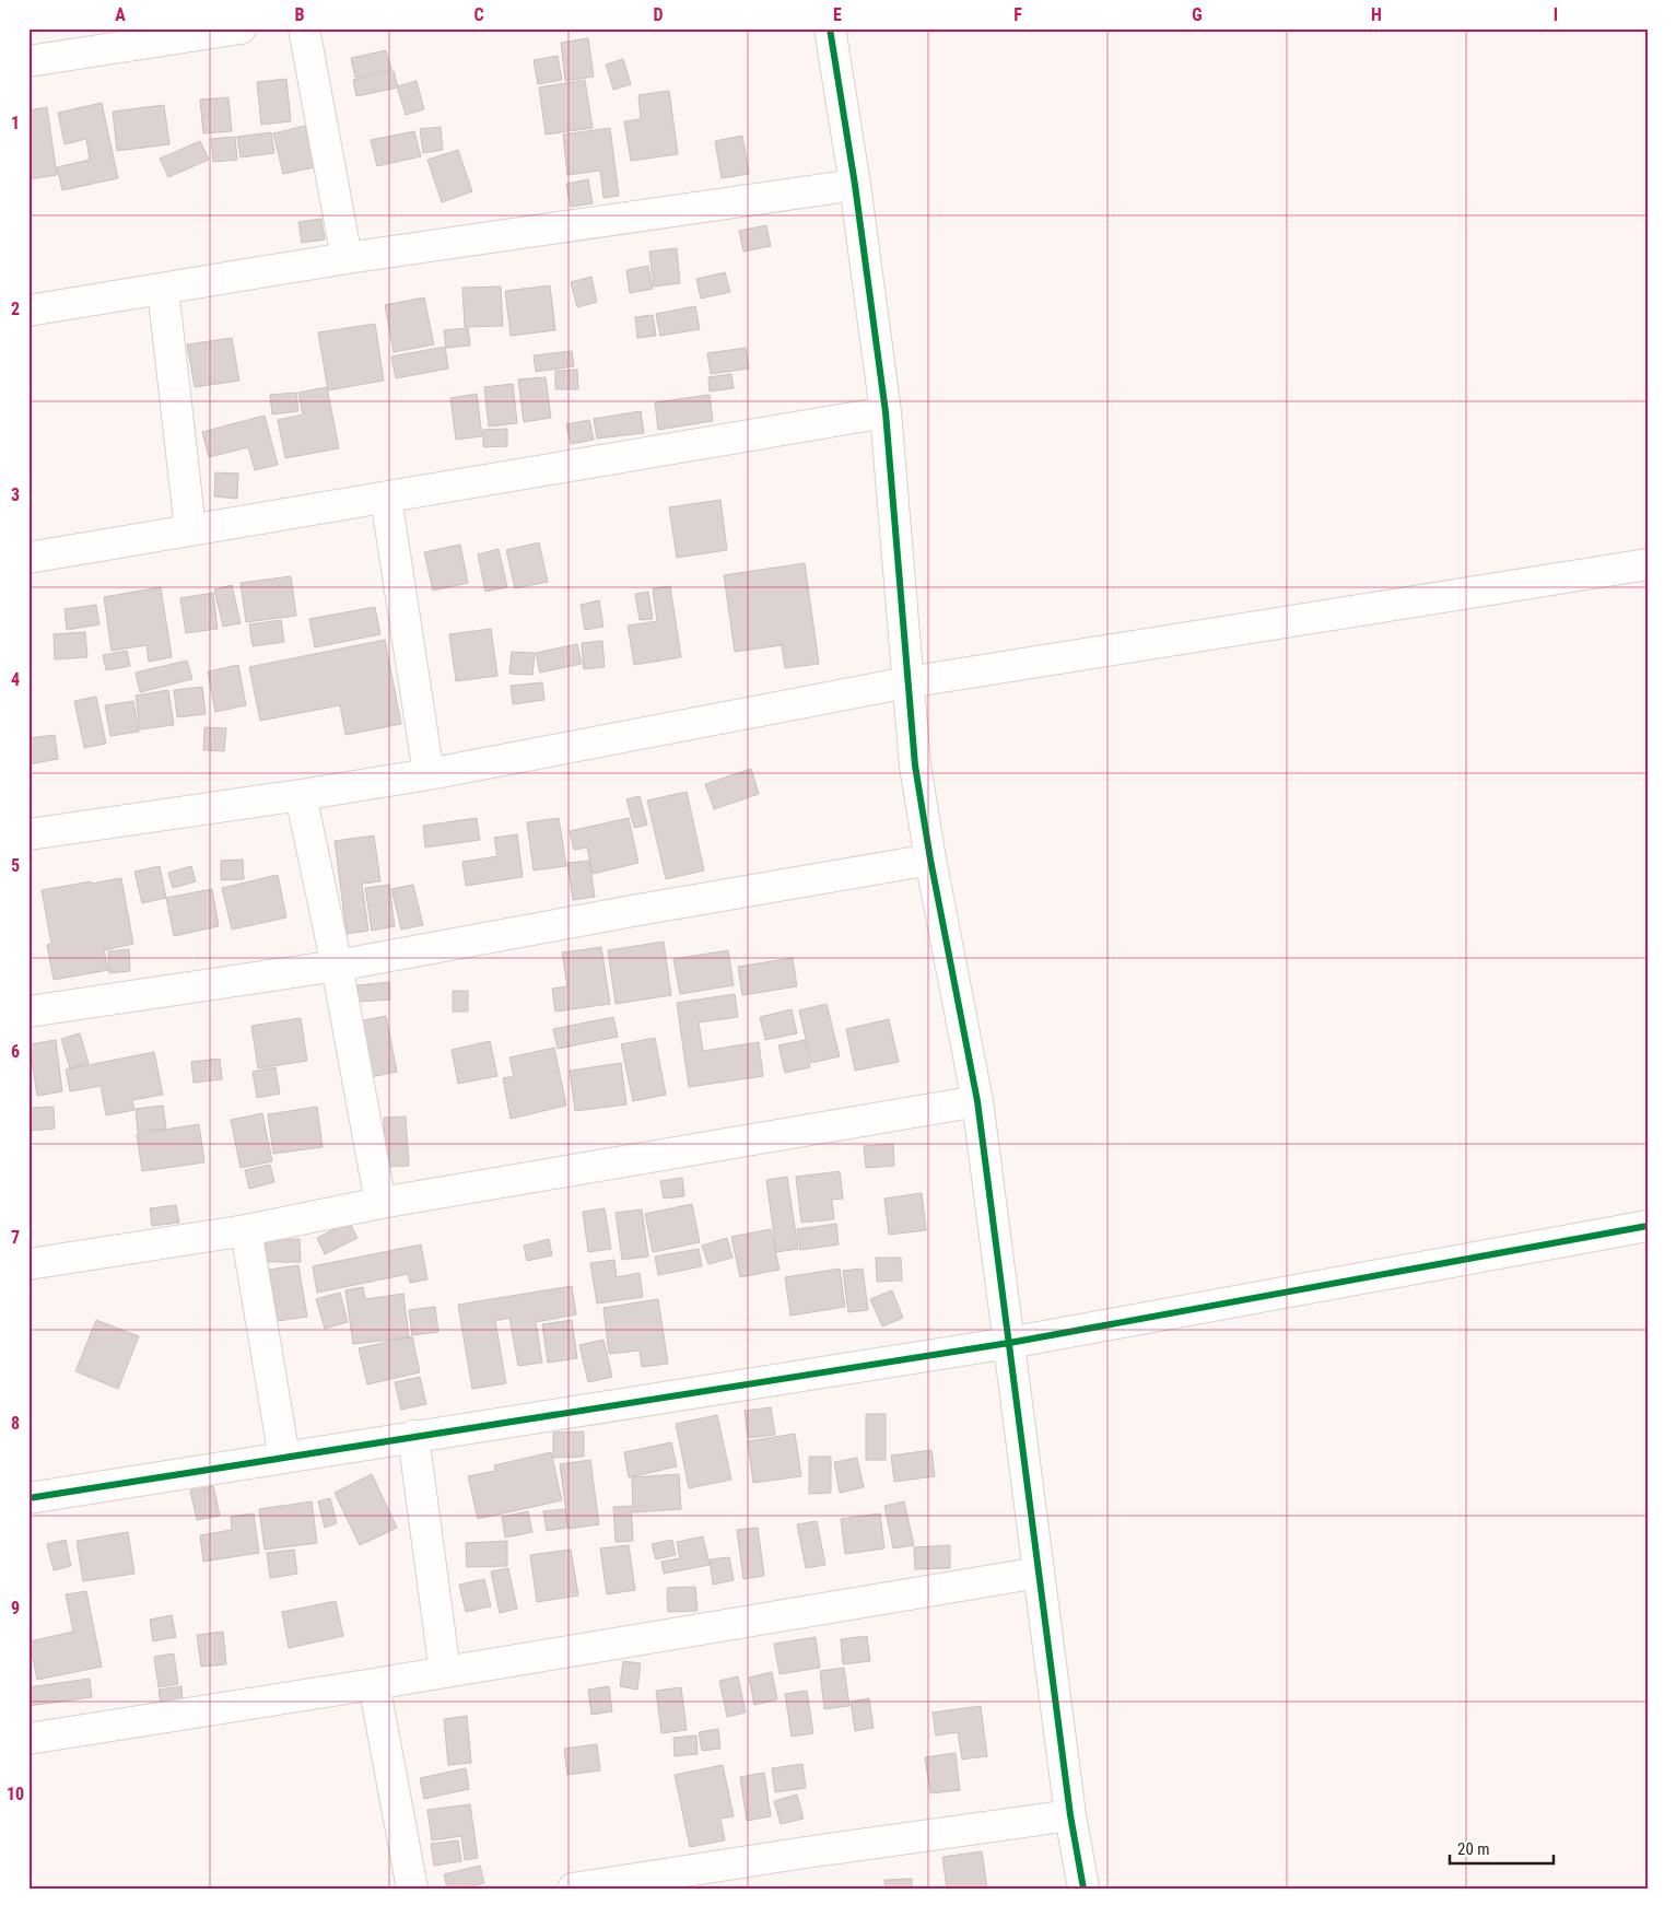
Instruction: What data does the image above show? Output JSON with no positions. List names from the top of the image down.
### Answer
{
  "scale_bar": "20 m",
  "grid": {
    "columns": [
      "A",
      "B",
      "C",
      "D",
      "E",
      "F",
      "G",
      "H",
      "I"
    ],
    "rows": [
      "1",
      "2",
      "3",
      "4",
      "5",
      "6",
      "7",
      "8",
      "9",
      "10"
    ]
  }
}
